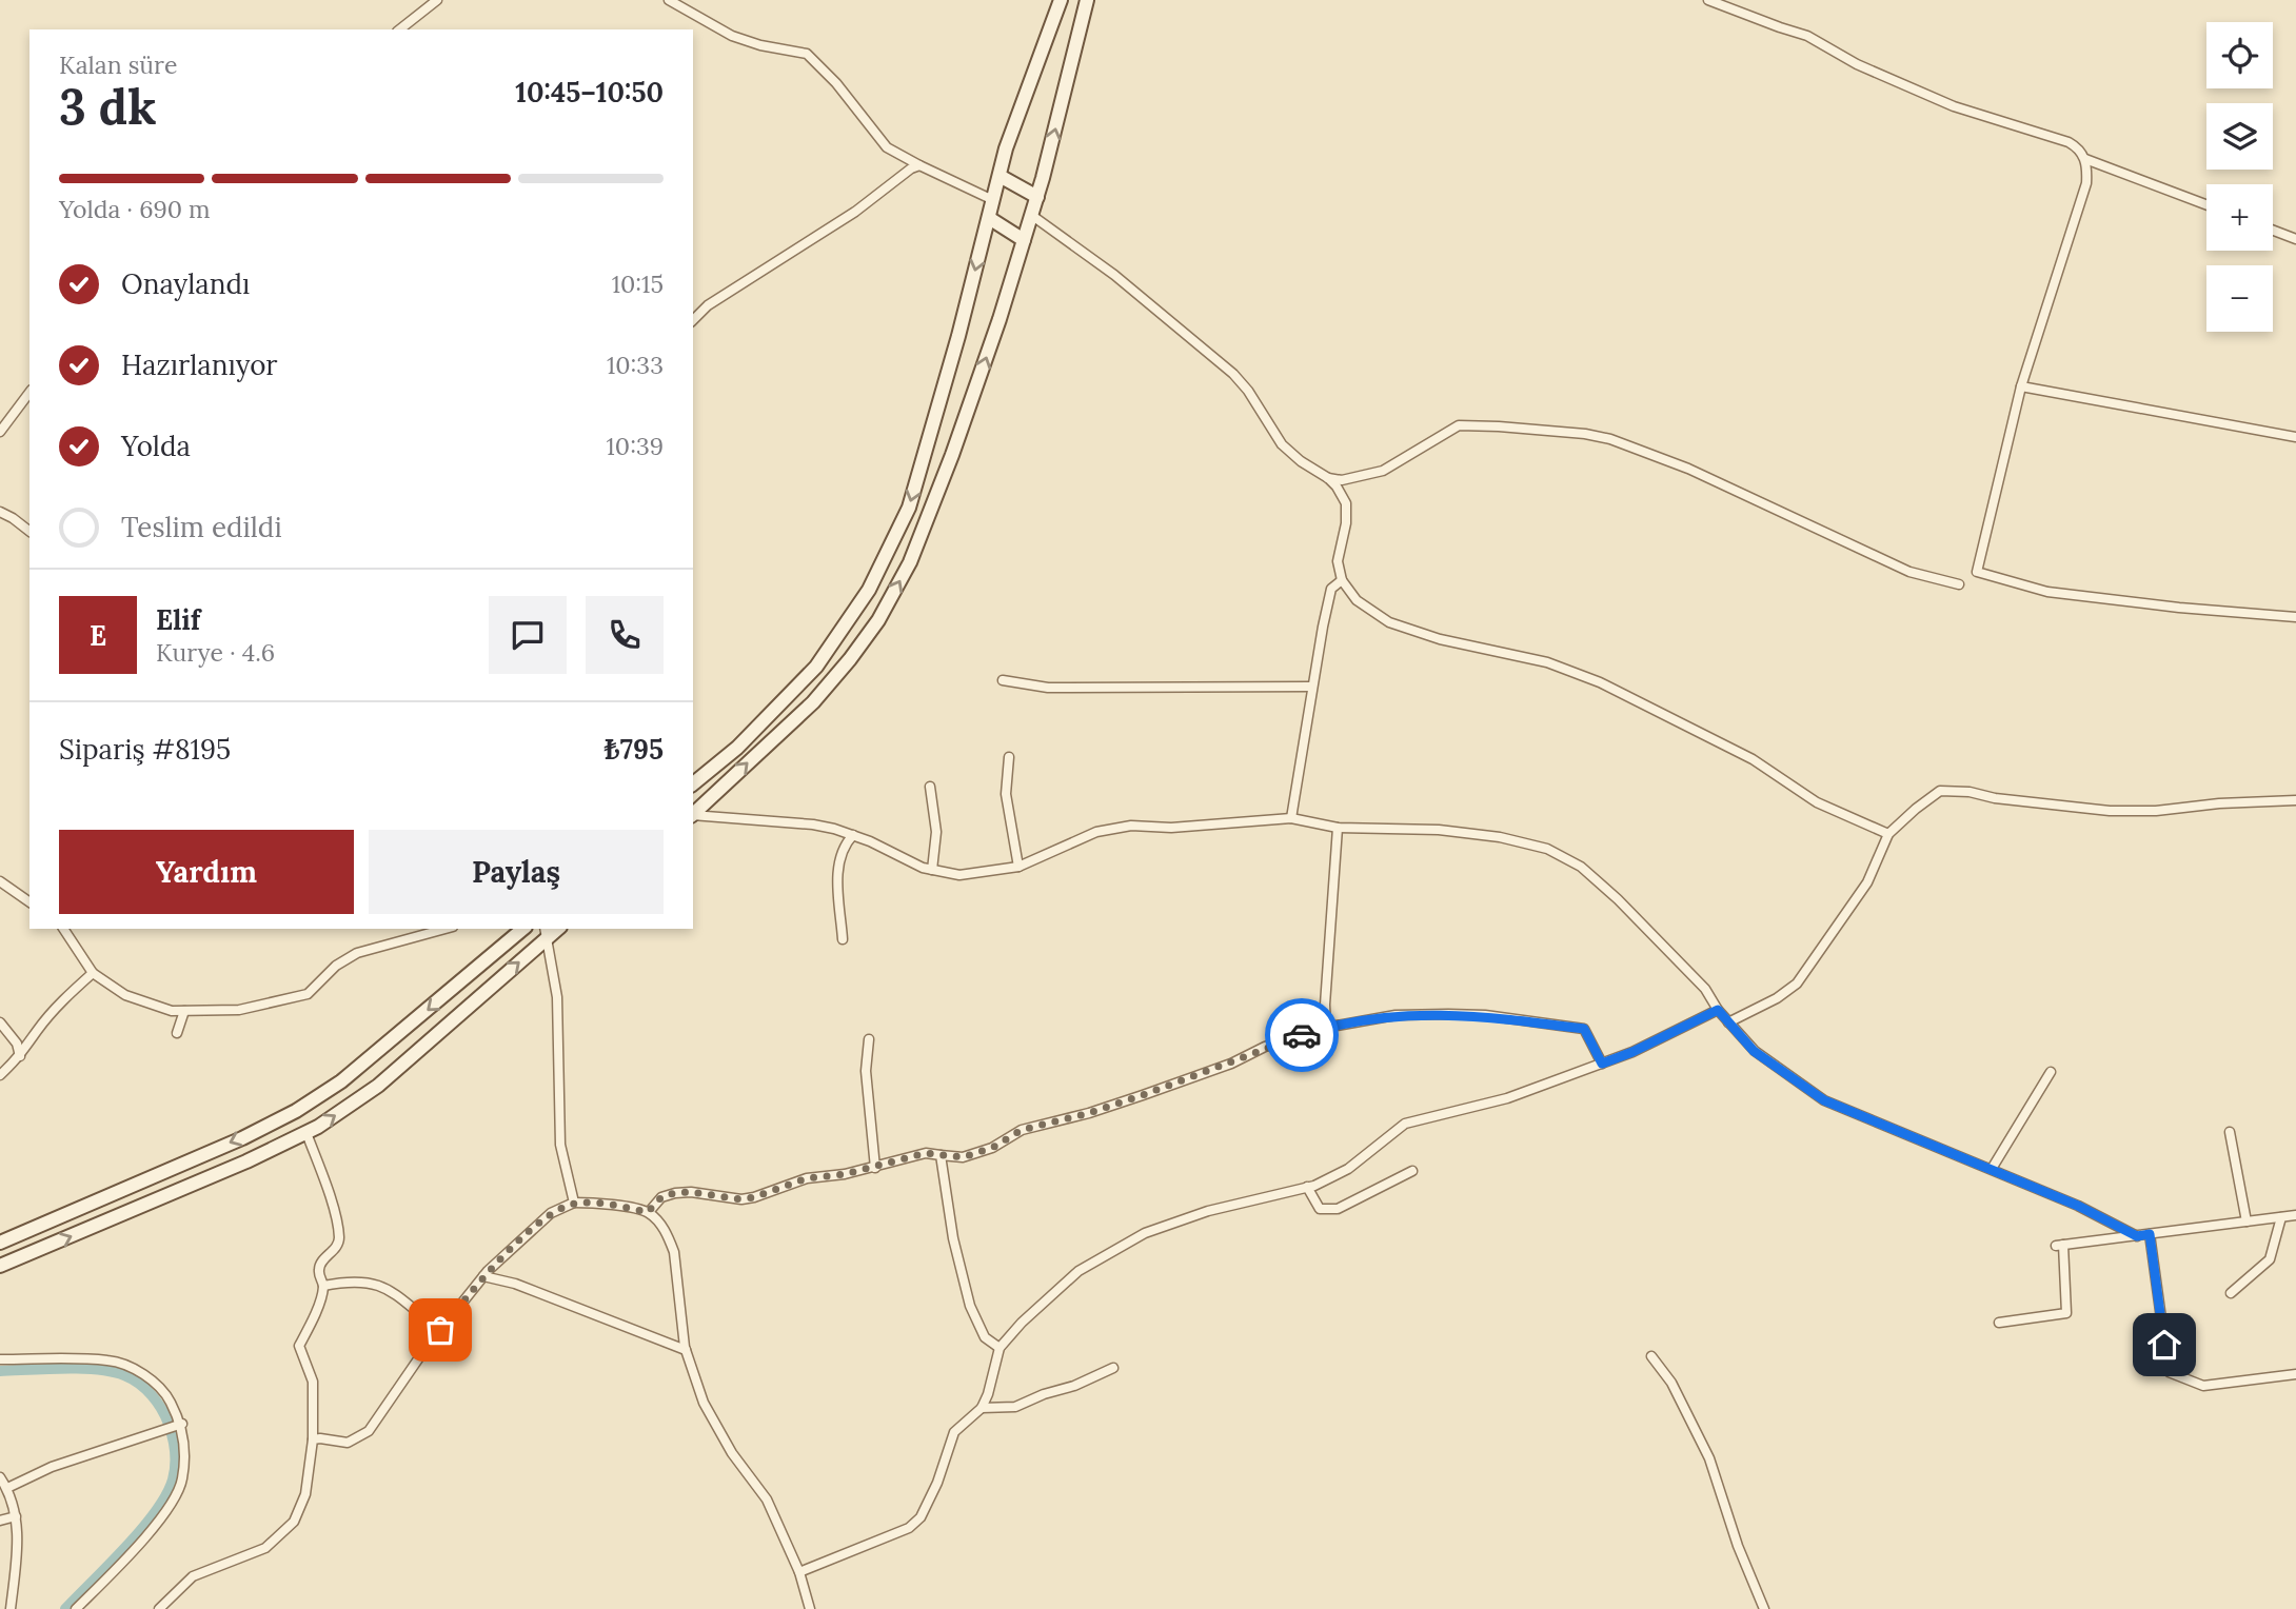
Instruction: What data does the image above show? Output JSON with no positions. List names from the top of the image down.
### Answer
{
  "page": {
    "map_buttons": ["+", "−"],
    "heading": ["3 dk", "Kalan süre", "10:45–10:50"],
    "panel": [
      "Elif",
      "Kurye · 4.6",
      "Sipariş #8195",
      "₺795"
    ],
    "bar": "Yolda · 690 m",
    "list": [
      ["Onaylandı", "10:15"],
      ["Hazırlanıyor", "10:33"],
      ["Yolda", "10:39"],
      "Teslim edildi"
    ],
    "round": "E",
    "buttons": ["Yardım", "Paylaş"]
  }
}
